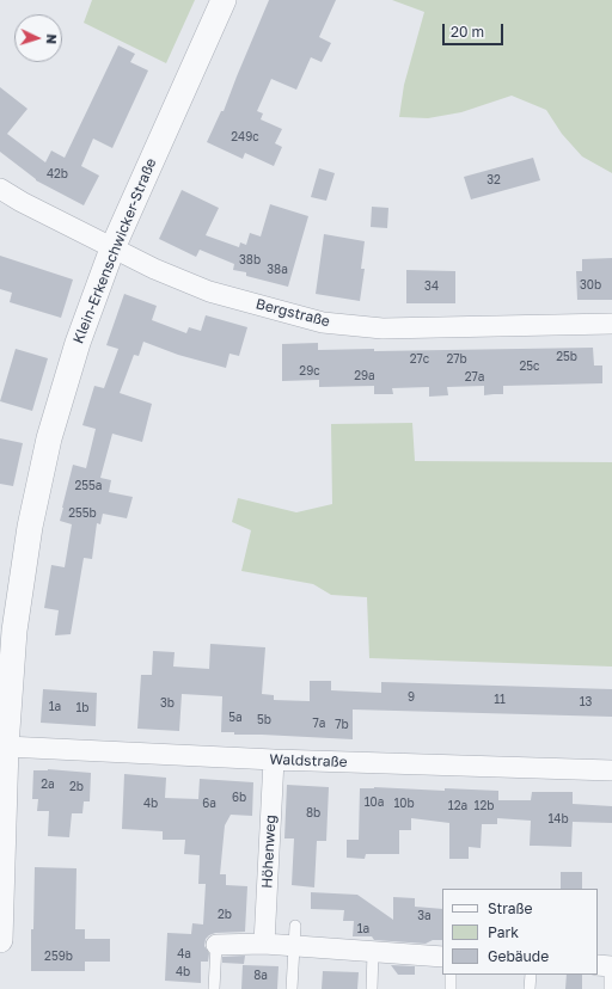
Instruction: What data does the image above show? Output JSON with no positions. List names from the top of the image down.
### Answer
{
  "streets": {
    "street": [
      "Klein-Erkenschwicker-Straße",
      "Bergstraße",
      "Waldstraße",
      "Höhenweg"
    ]
  },
  "crossings": [
    ["Klein-Erkenschwicker-Straße", "Bergstraße"],
    ["Klein-Erkenschwicker-Straße", "Waldstraße"],
    ["Waldstraße", "Höhenweg"]
  ],
  "house_numbers": [
    "249c",
    "42b",
    "32",
    "38b",
    "38a",
    "30b",
    "34",
    "25b",
    "27c",
    "27b",
    "25c",
    "29c",
    "29a",
    "27a",
    "255a",
    "255b",
    "9",
    "11",
    "13",
    "3b",
    "1a",
    "1b",
    "5a",
    "5b",
    "7a",
    "7b",
    "2a",
    "2b",
    "6b",
    "10a",
    "4b",
    "6a",
    "10b",
    "12a",
    "12b",
    "8b",
    "14b",
    "2b",
    "3a",
    "1a",
    "4a",
    "259b",
    "4b",
    "8a"
  ],
  "legend": ["Straße", "Park", "Gebäude"],
  "scale_bar": "20 m",
  "north": "right"
}
